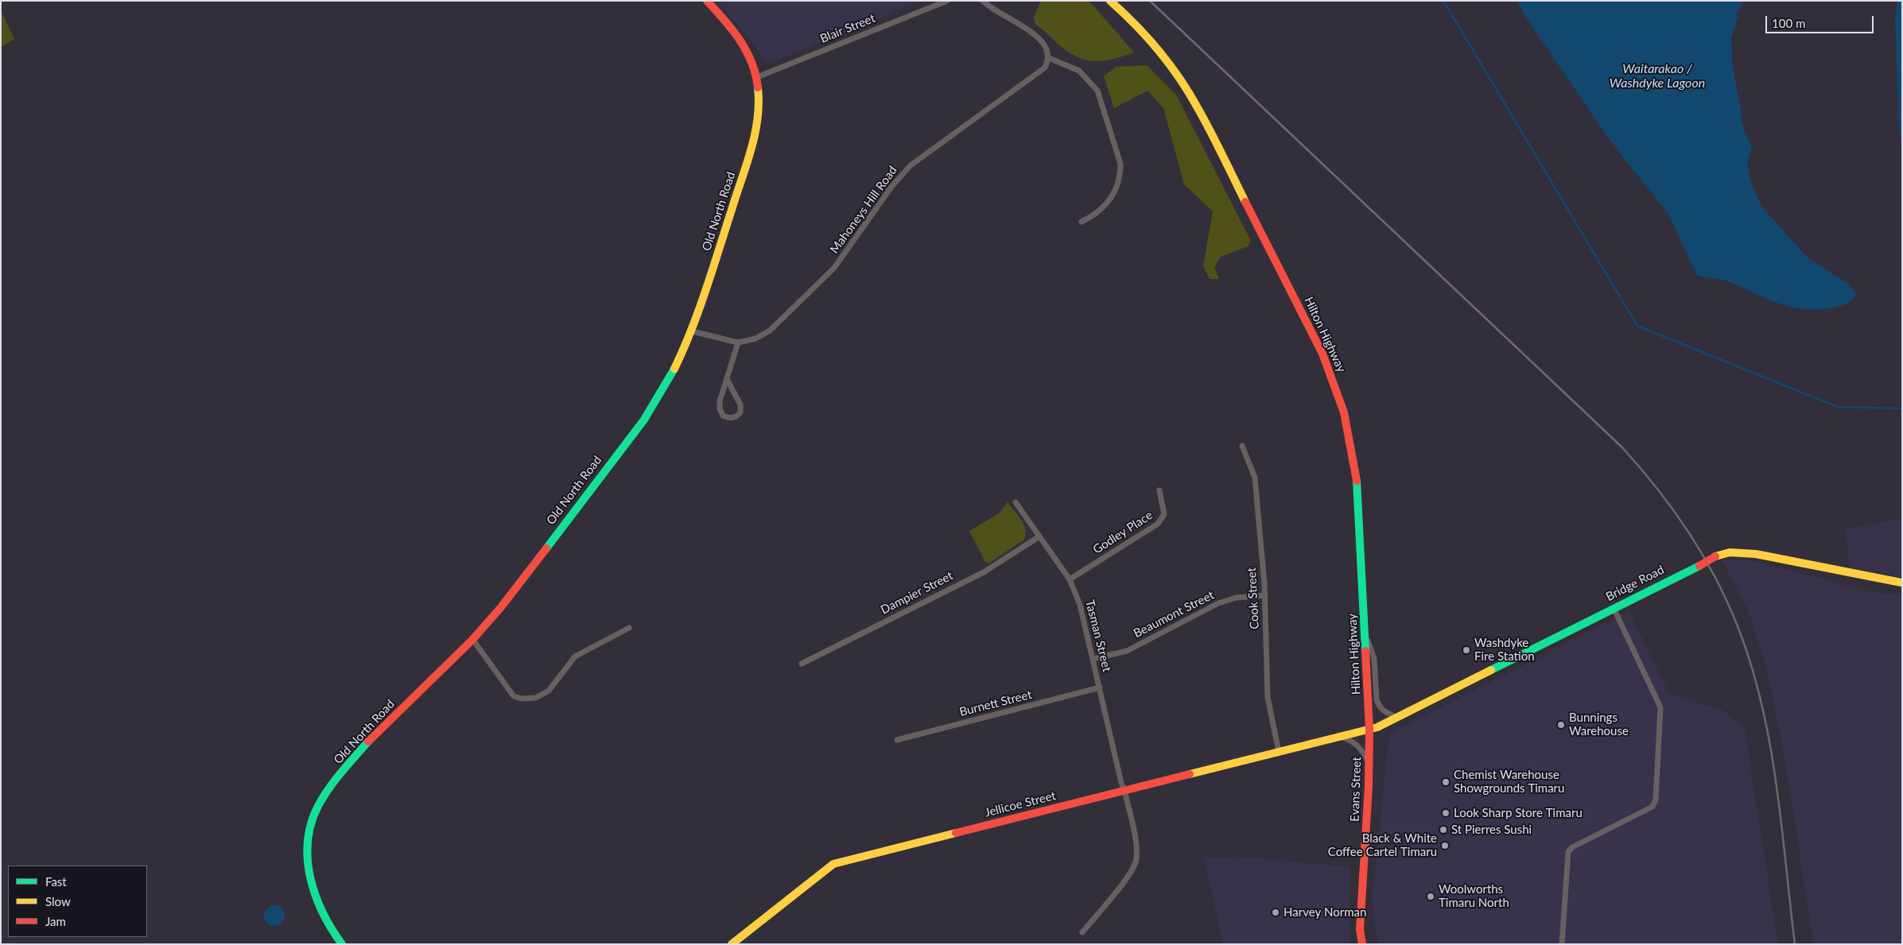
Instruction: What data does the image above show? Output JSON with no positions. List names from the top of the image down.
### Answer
{
  "streets": {
    "main road": [
      "Old North Road",
      "Hilton Highway",
      "Bridge Road",
      "Evans Street",
      "Jellicoe Street"
    ],
    "street": [
      "Blair Street",
      "Mahoneys Hill Road",
      "Godley Place",
      "Dampier Street",
      "Cook Street",
      "Beaumont Street",
      "Tasman Street",
      "Burnett Street"
    ]
  },
  "crossings": [
    ["Blair Street", "Old North Road"],
    ["Mahoneys Hill Road", "Old North Road"],
    ["Hilton Highway", "Bridge Road"],
    ["Hilton Highway", "Evans Street"],
    ["Hilton Highway", "Jellicoe Street"],
    ["Godley Place", "Tasman Street"],
    ["Bridge Road", "Evans Street"],
    ["Bridge Road", "Jellicoe Street"],
    ["Dampier Street", "Tasman Street"],
    ["Cook Street", "Beaumont Street"],
    ["Cook Street", "Jellicoe Street"],
    ["Beaumont Street", "Tasman Street"],
    ["Tasman Street", "Burnett Street"],
    ["Tasman Street", "Jellicoe Street"],
    ["Evans Street", "Jellicoe Street"]
  ],
  "water": ["Waitarakao / Washdyke Lagoon"],
  "places": [
    "Washdyke Fire Station",
    "Bunnings Warehouse",
    "Chemist Warehouse Showgrounds Timaru",
    "Look Sharp Store Timaru",
    "St Pierres Sushi",
    "Black & White Coffee Cartel Timaru",
    "Woolworths Timaru North",
    "Harvey Norman"
  ],
  "legend": ["Fast", "Slow", "Jam"],
  "scale_bar": "100 m"
}
